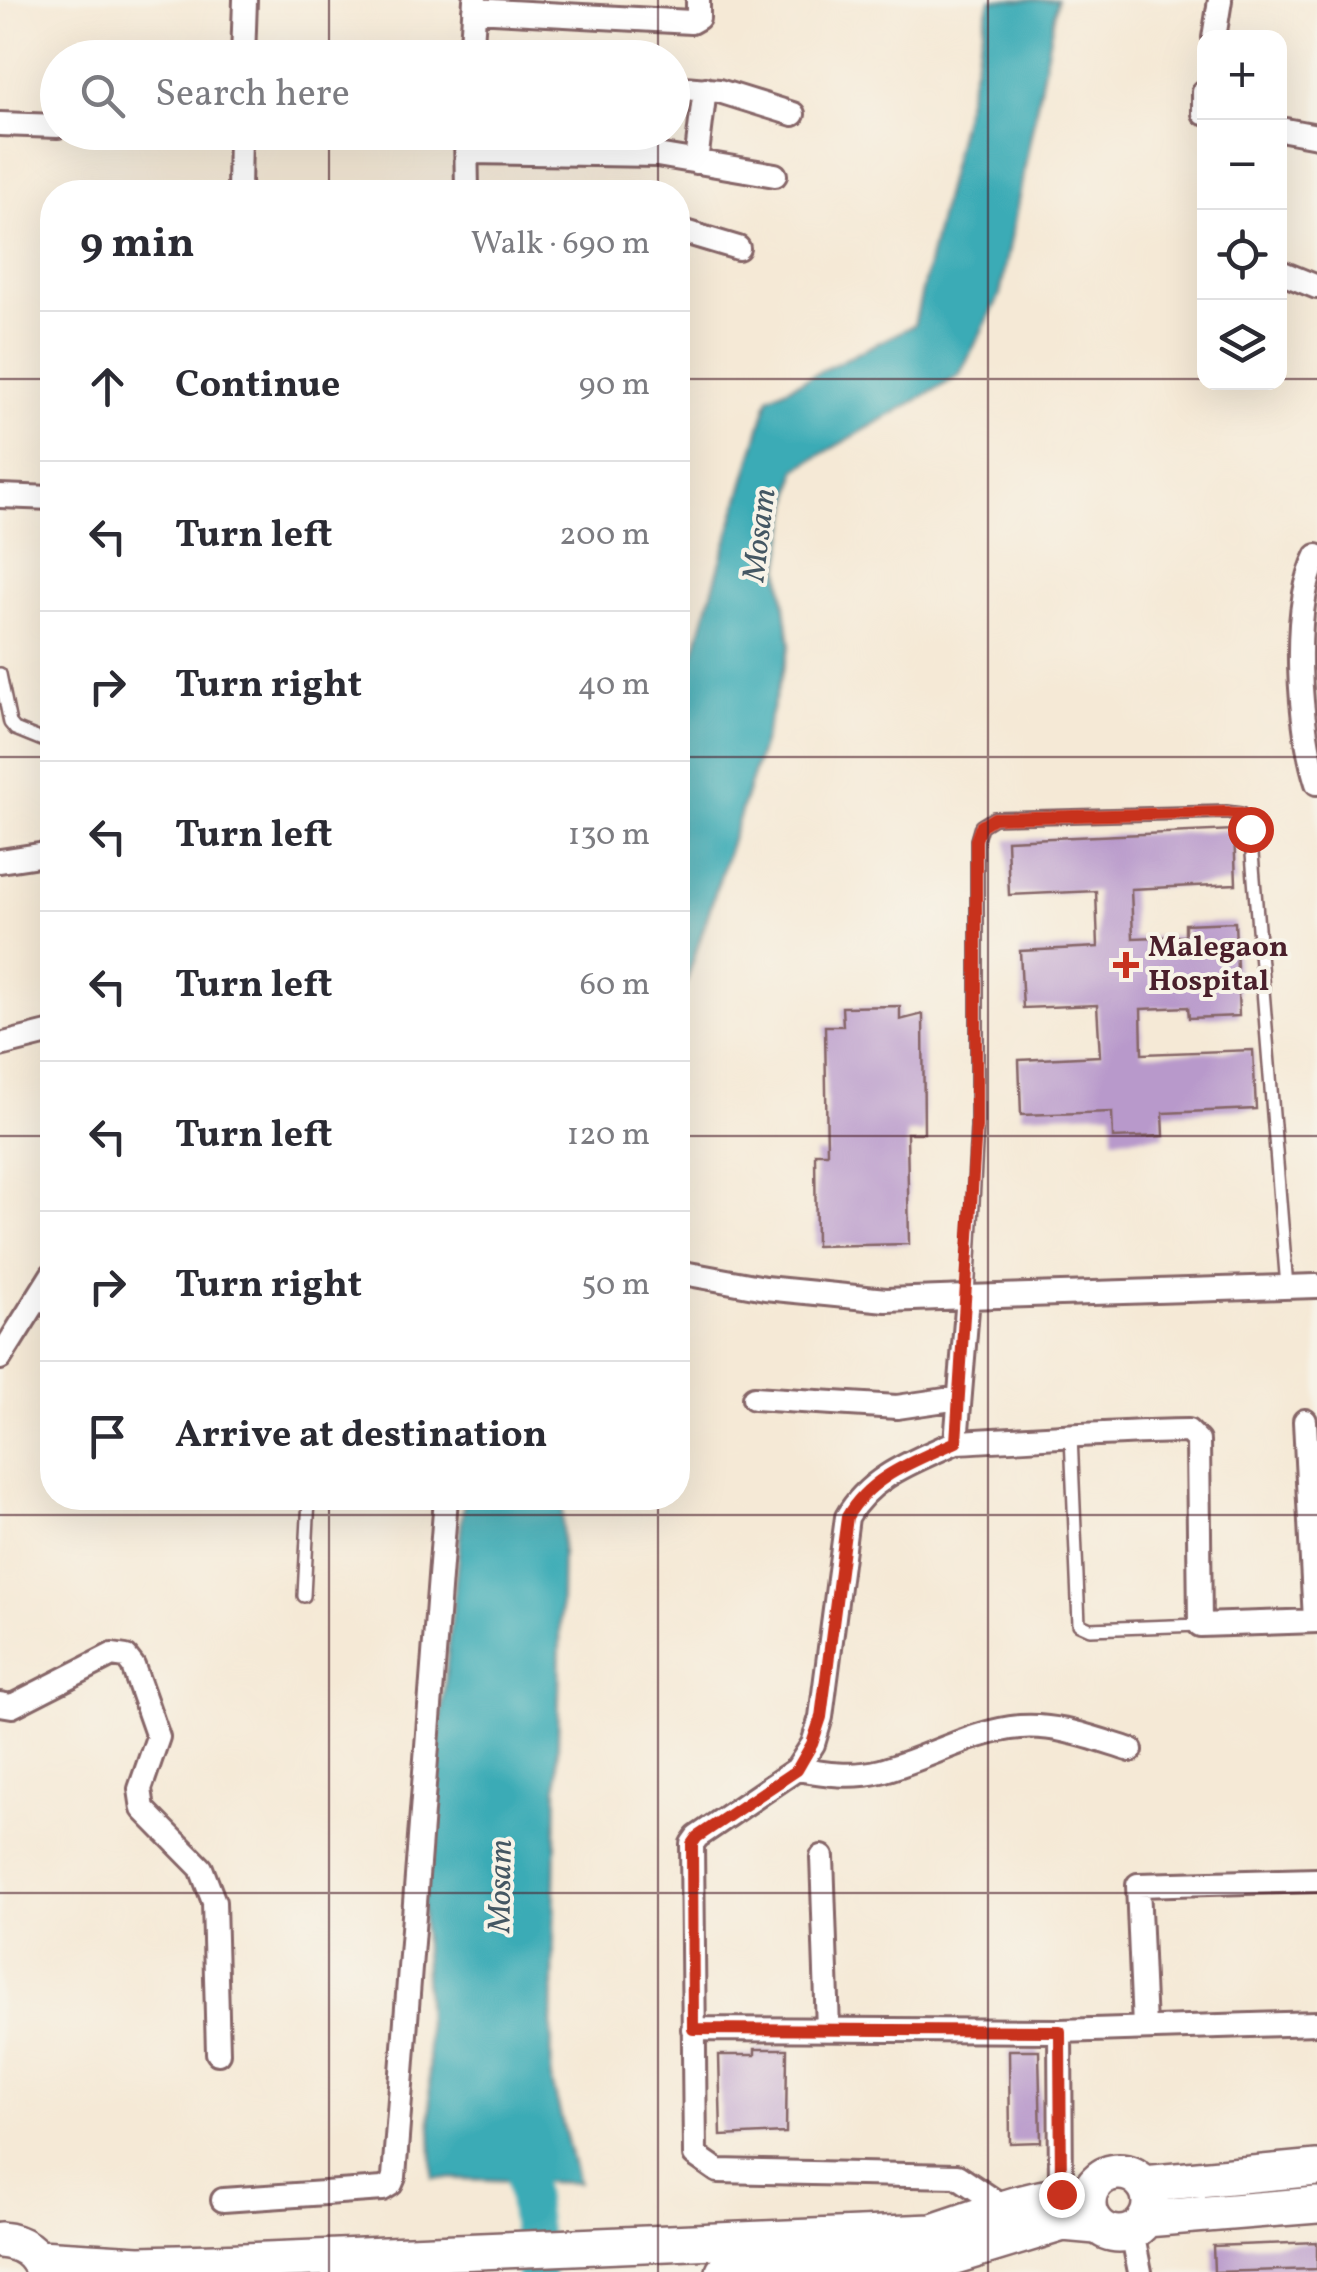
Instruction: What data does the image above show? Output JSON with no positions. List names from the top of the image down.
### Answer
{
  "water": ["Mosam"],
  "places": {
    "health": ["Malegaon Hospital"]
  },
  "page": {
    "map_buttons": ["+", "−"],
    "search": "Search here",
    "heading": ["9 min", "Walk · 690 m"],
    "list": [
      ["Continue", "90 m"],
      ["Turn left", "200 m"],
      ["Turn right", "40 m"],
      ["Turn left", "130 m"],
      ["Turn left", "60 m"],
      ["Turn left", "120 m"],
      ["Turn right", "50 m"],
      "Arrive at destination"
    ]
  }
}
